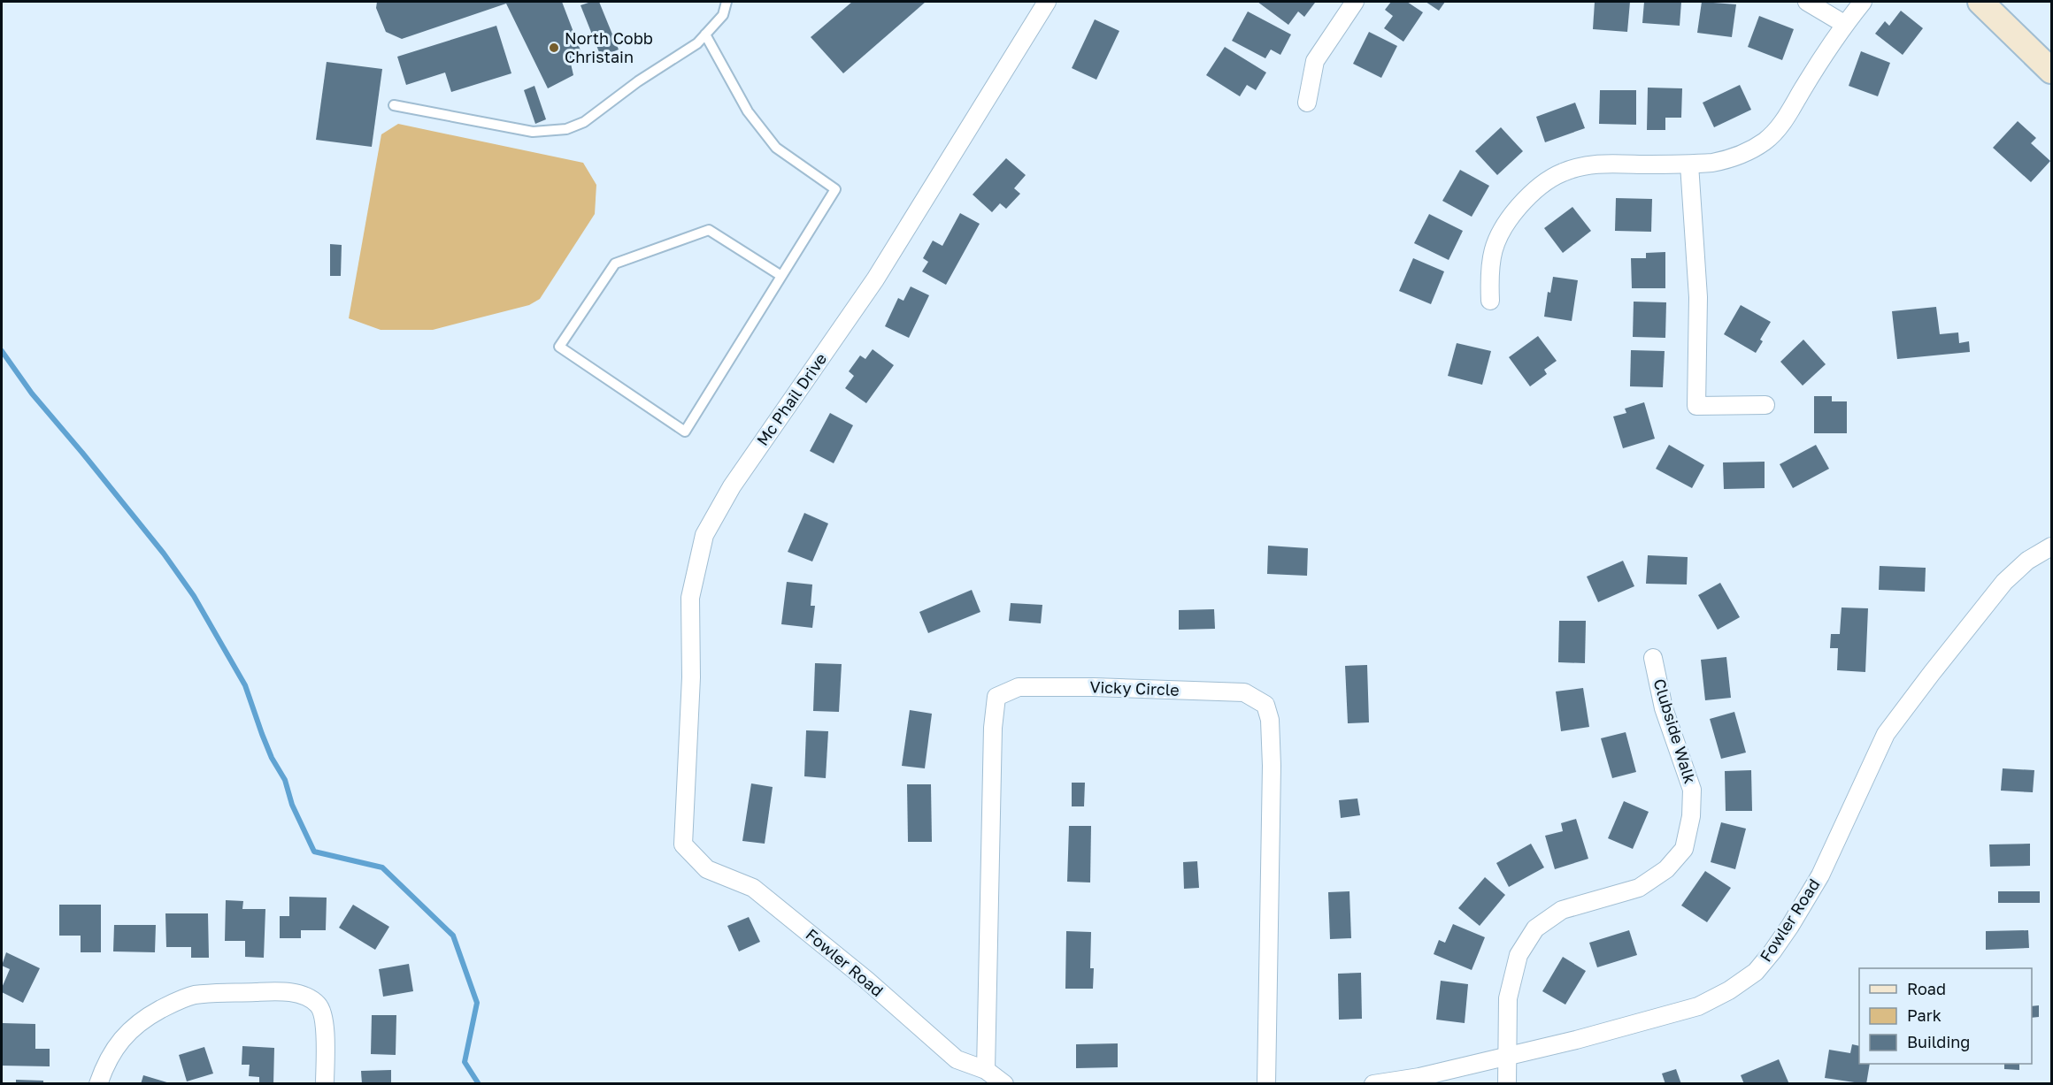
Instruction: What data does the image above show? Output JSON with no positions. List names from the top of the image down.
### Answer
{
  "streets": {
    "street": [
      "Mc Phail Drive",
      "Vicky Circle",
      "Clubside Walk",
      "Fowler Road"
    ]
  },
  "crossings": [
    ["Mc Phail Drive", "Fowler Road"],
    ["Vicky Circle", "Fowler Road"],
    ["Clubside Walk", "Fowler Road"]
  ],
  "places": ["North Cobb Christain"],
  "legend": ["Road", "Park", "Building"]
}
